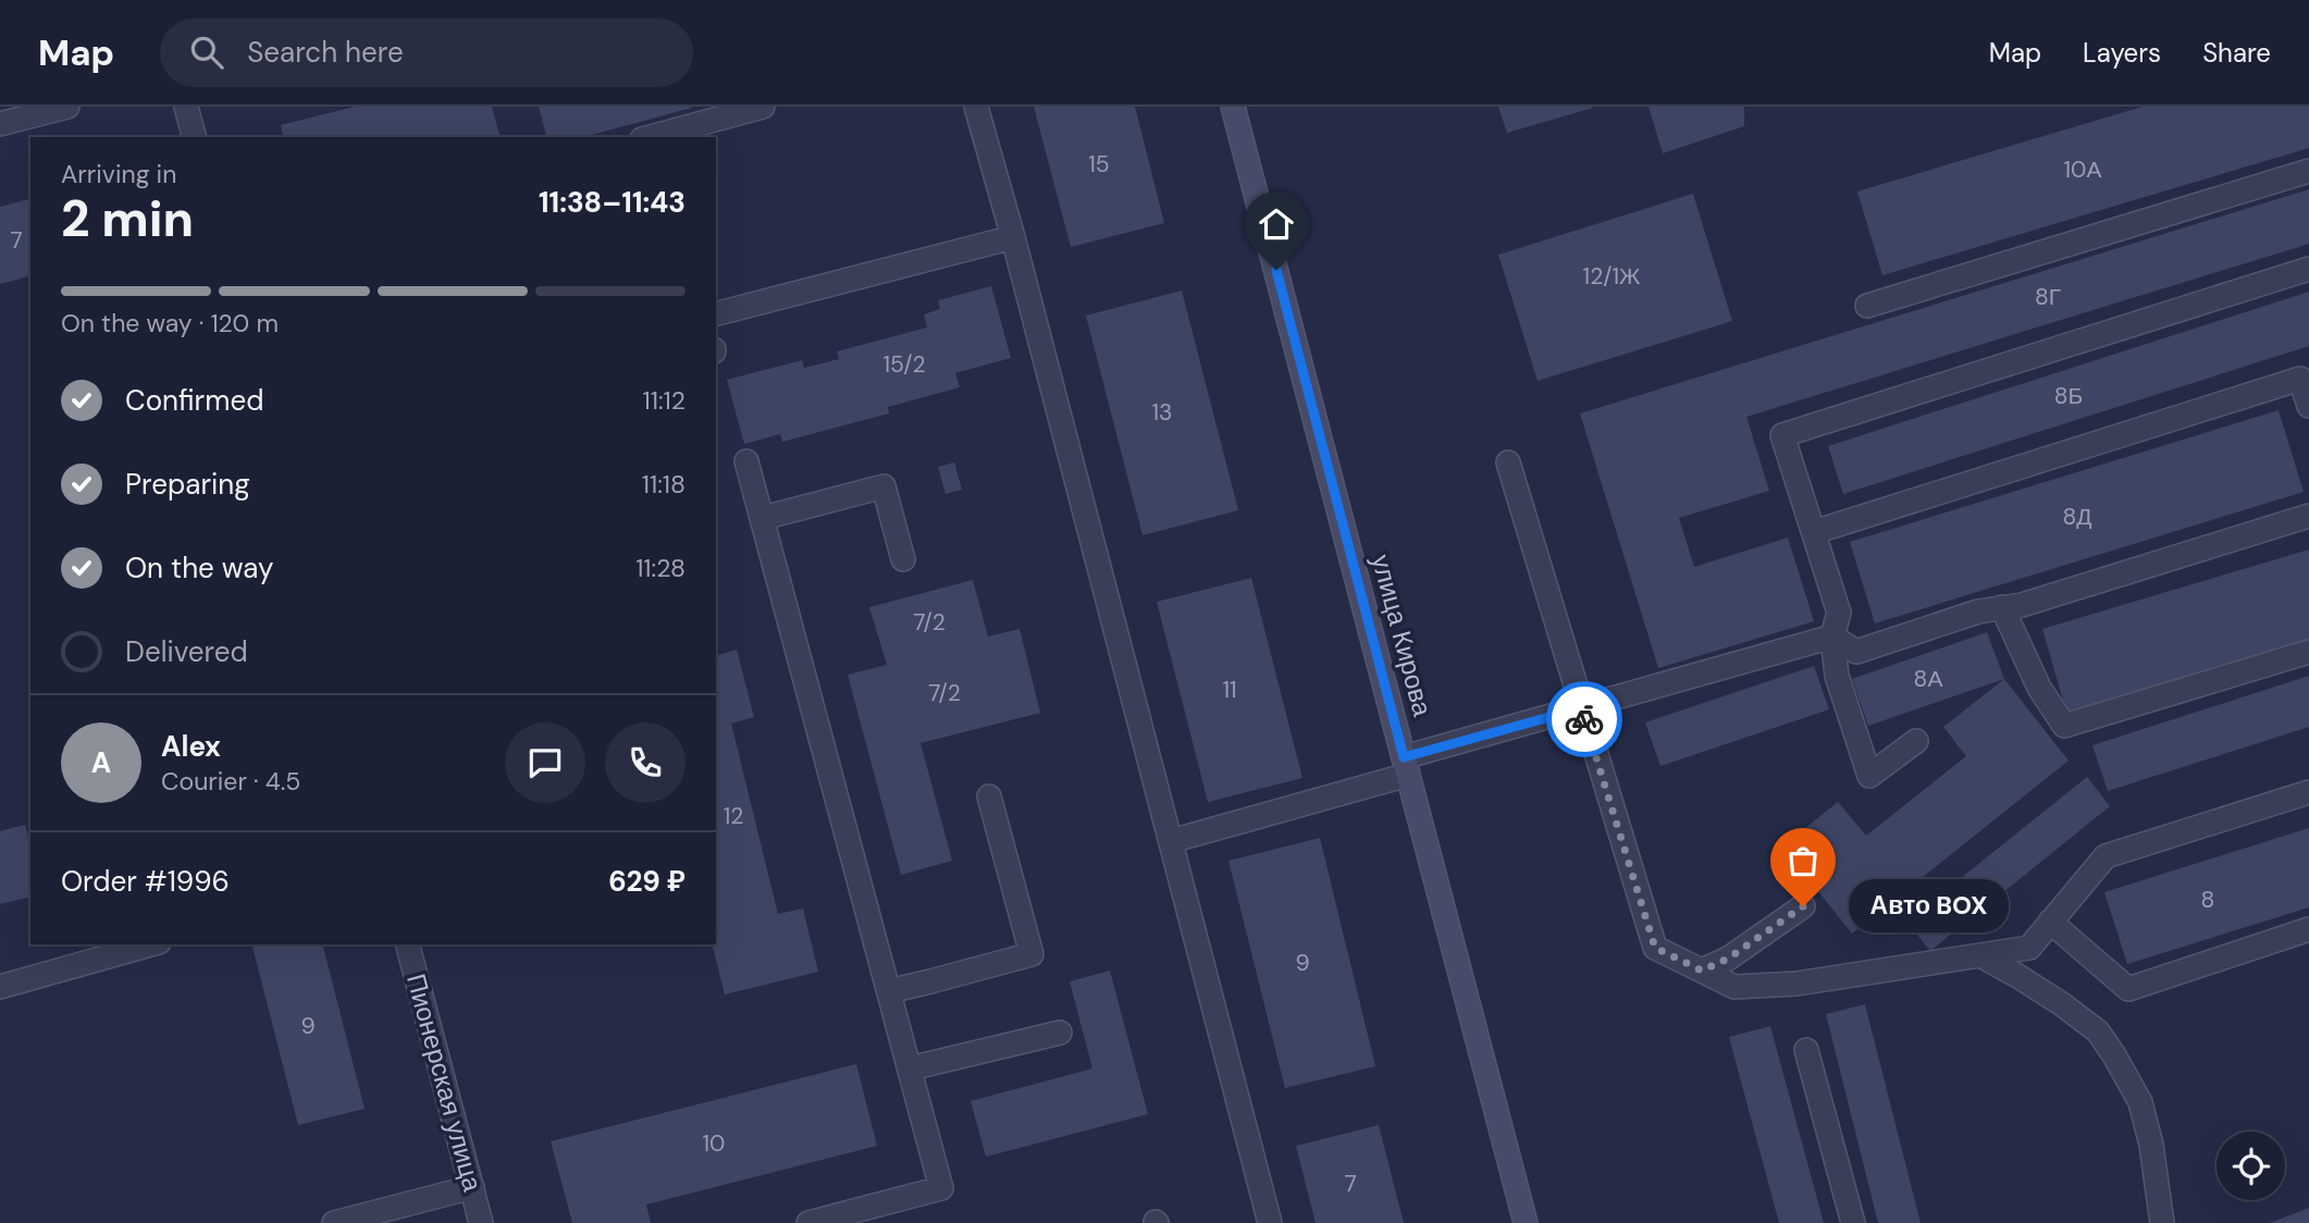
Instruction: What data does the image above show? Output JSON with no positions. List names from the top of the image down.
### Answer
{
  "streets": {
    "main road": ["улица Кирова"],
    "street": ["Пионерская улица"]
  },
  "places": ["Авто BOX"],
  "house_numbers": [
    "15",
    "10А",
    "7",
    "12/1Ж",
    "8Г",
    "15/2",
    "8Б",
    "13",
    "8Д",
    "7/2",
    "8А",
    "11",
    "7/2",
    "12",
    "8",
    "9",
    "9",
    "10",
    "7"
  ],
  "page": {
    "header": "Map",
    "search": "Search here",
    "nav": ["Map", "Layers", "Share"],
    "heading": ["2 min", "Arriving in", "11:38–11:43"],
    "panel": [
      "Alex",
      "Courier · 4.5",
      "Order #1996",
      "629 ₽"
    ],
    "bar": "On the way · 120 m",
    "list": [
      ["Confirmed", "11:12"],
      ["Preparing", "11:18"],
      ["On the way", "11:28"],
      "Delivered"
    ],
    "round": "A",
    "bubble": "Авто BOX"
  }
}
